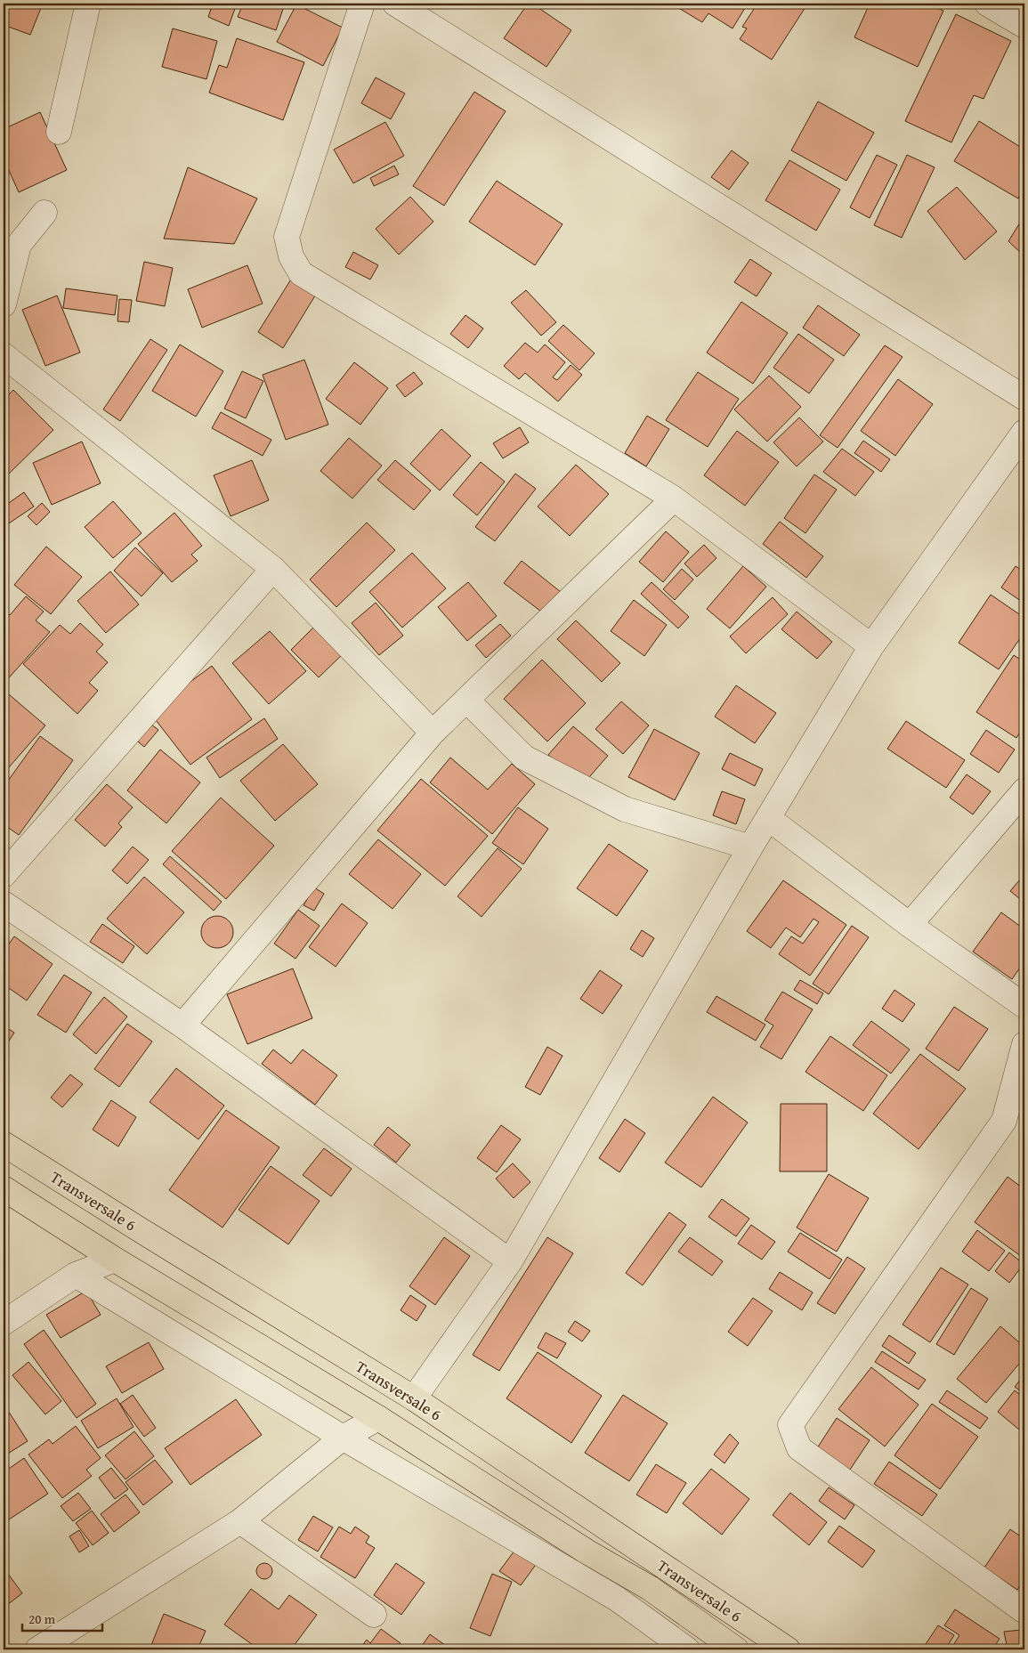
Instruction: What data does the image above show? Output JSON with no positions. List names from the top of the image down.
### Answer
{
  "streets": {
    "main road": ["Transversale 6"]
  },
  "scale_bar": "20 m"
}
